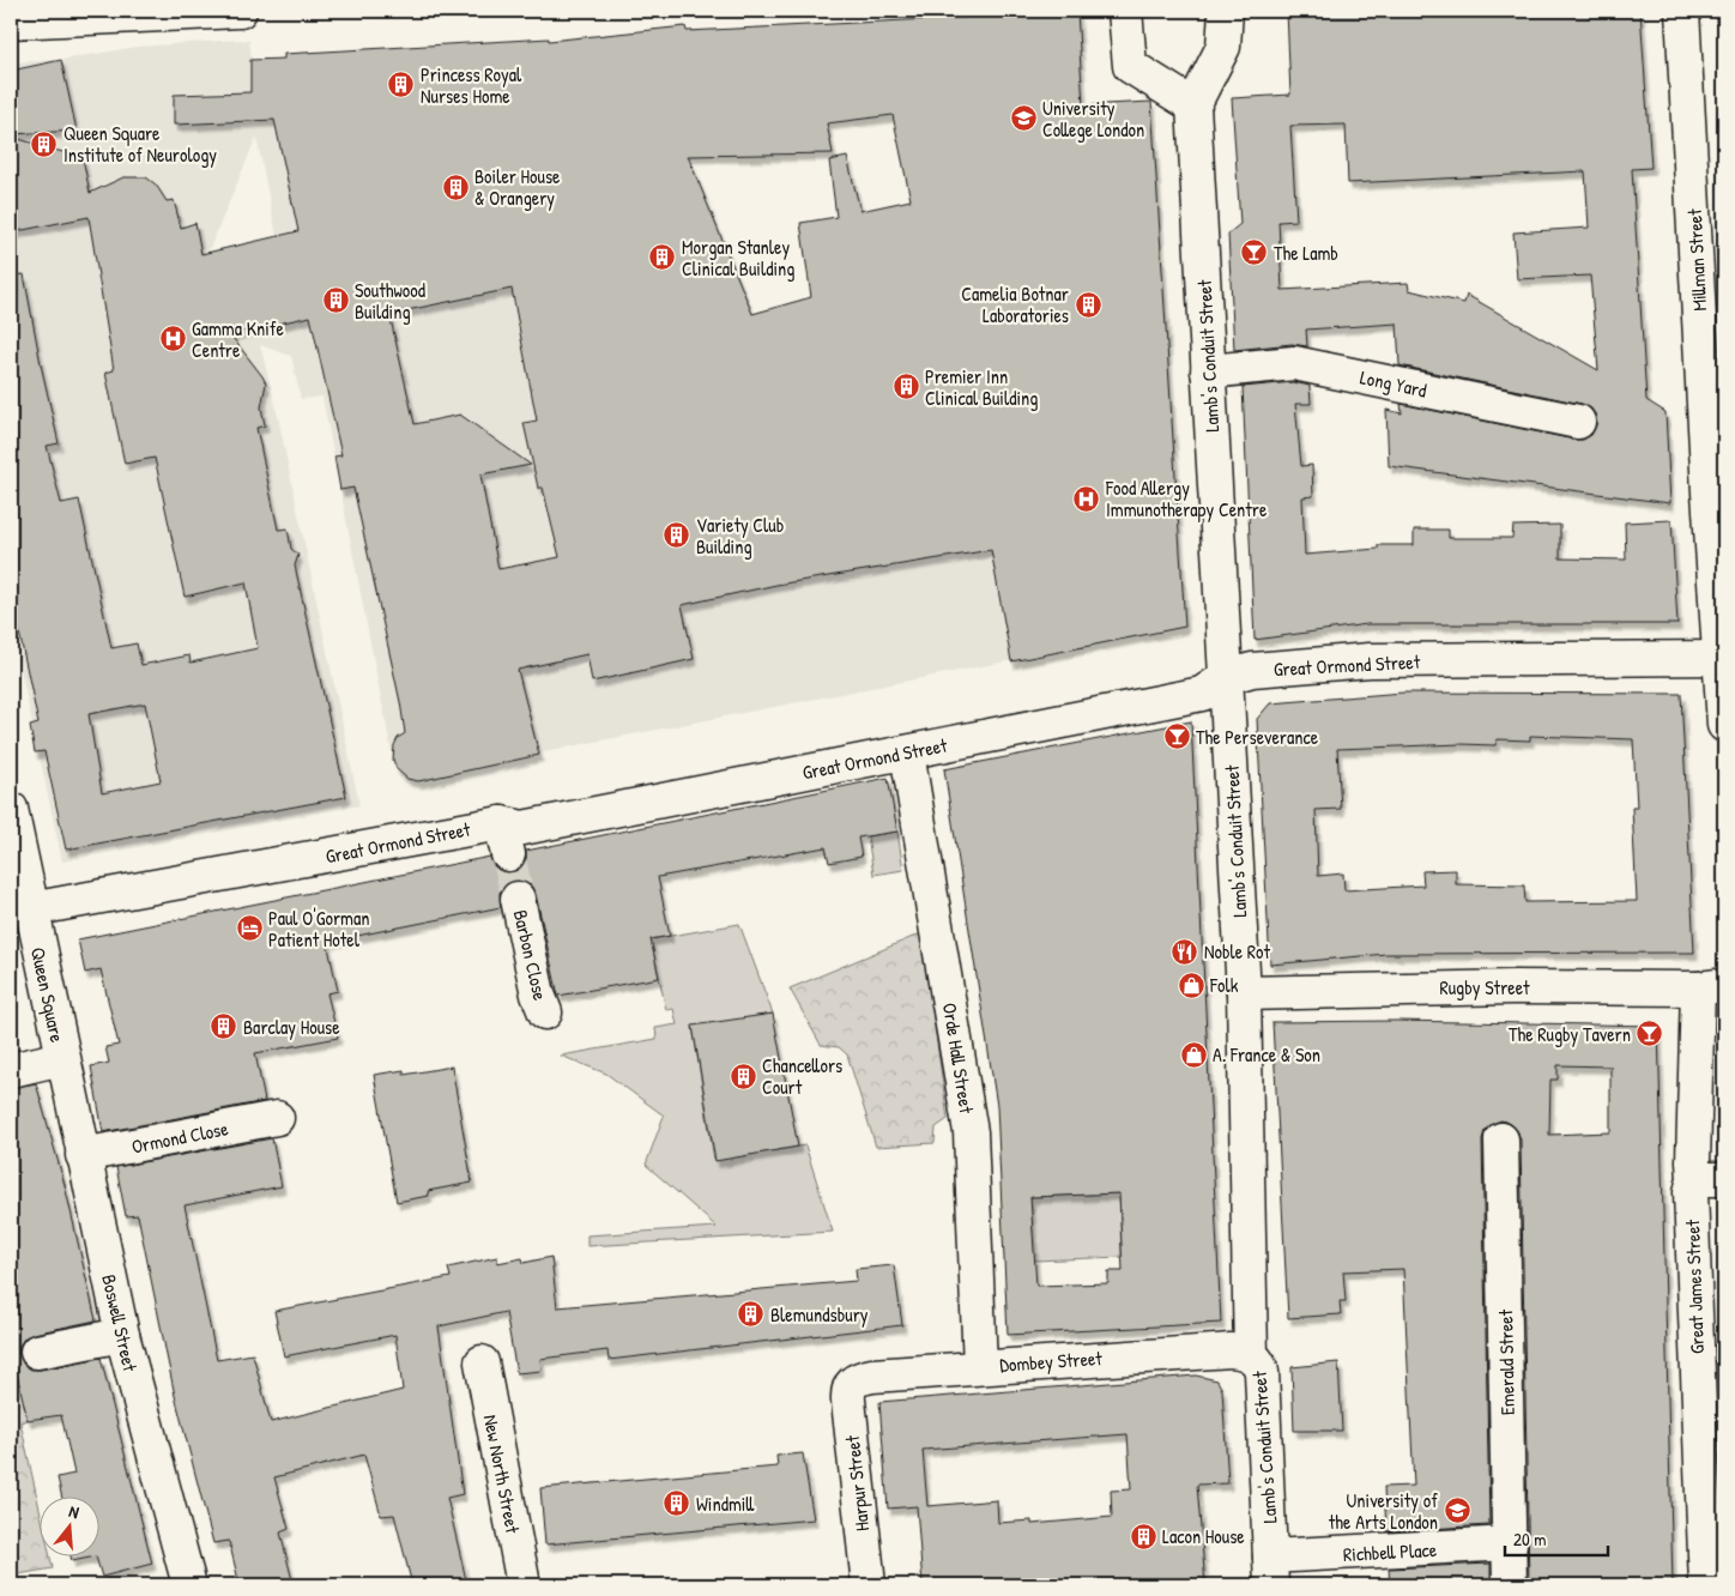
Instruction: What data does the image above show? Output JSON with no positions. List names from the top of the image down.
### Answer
{
  "streets": {
    "street": [
      "Millman Street",
      "Lamb's Conduit Street",
      "Long Yard",
      "Great Ormond Street",
      "Barbon Close",
      "Rugby Street",
      "Queen Square",
      "Orde Hall Street",
      "Ormond Close",
      "Great James Street",
      "Boswell Street",
      "Dombey Street",
      "Emerald Street",
      "New North Street",
      "Harpur Street",
      "Richbell Place"
    ]
  },
  "crossings": [
    ["Millman Street", "Great Ormond Street"],
    ["Lamb's Conduit Street", "Long Yard"],
    ["Lamb's Conduit Street", "Great Ormond Street"],
    ["Lamb's Conduit Street", "Rugby Street"],
    ["Lamb's Conduit Street", "Dombey Street"],
    ["Lamb's Conduit Street", "Richbell Place"],
    ["Great Ormond Street", "Queen Square"],
    ["Great Ormond Street", "Orde Hall Street"],
    ["Rugby Street", "Great James Street"],
    ["Queen Square", "Boswell Street"],
    ["Orde Hall Street", "Dombey Street"],
    ["Ormond Close", "Boswell Street"],
    ["Dombey Street", "Harpur Street"],
    ["Emerald Street", "Richbell Place"]
  ],
  "places": {
    "building": [
      "Princess Royal Nurses Home",
      "Queen Square Institute of Neurology",
      "Boiler House & Orangery",
      "Morgan Stanley Clinical Building",
      "Southwood Building",
      "Camelia Botnar Laboratories",
      "Premier Inn Clinical Building",
      "Variety Club Building",
      "Barclay House",
      "Chancellors Court",
      "Blemundsbury",
      "Windmill",
      "Lacon House"
    ],
    "school or university": ["University College London", "University of the Arts London"],
    "bar": ["The Lamb", "The Perseverance", "The Rugby Tavern"],
    "hospital": ["Gamma Knife Centre", "Food Allergy Immunotherapy Centre"],
    "hotel": ["Paul O'Gorman Patient Hotel"],
    "restaurant": ["Noble Rot"],
    "shop": ["Folk", "A. France & Son"]
  },
  "scale_bar": "20 m",
  "north": "top"
}
